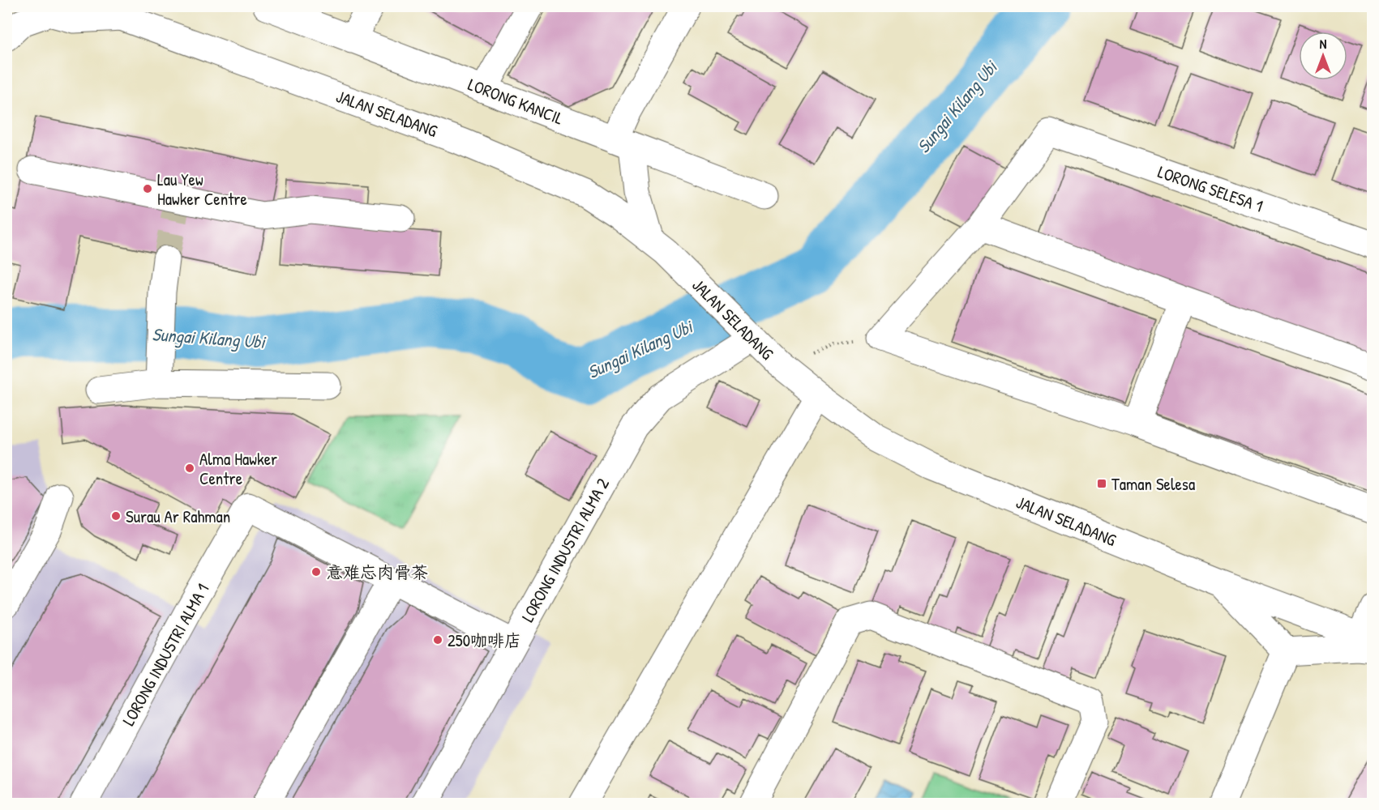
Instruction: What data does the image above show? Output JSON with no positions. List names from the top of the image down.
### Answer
{
  "streets": {
    "street": [
      "LORONG KANCIL",
      "JALAN SELADANG",
      "LORONG SELESA 1",
      "LORONG INDUSTRI ALMA 2",
      "LORONG INDUSTRI ALMA 1"
    ]
  },
  "crossings": [
    ["JALAN SELADANG", "LORONG INDUSTRI ALMA 2"]
  ],
  "water": ["Sungai Kilang Ubi"],
  "places": {
    "other": [
      "Lau Yew Hawker Centre",
      "Alma Hawker Centre",
      "Surau Ar Rahman",
      "意难忘肉骨茶",
      "250咖啡店"
    ],
    "transit": ["Taman Selesa"]
  },
  "north": "top"
}
